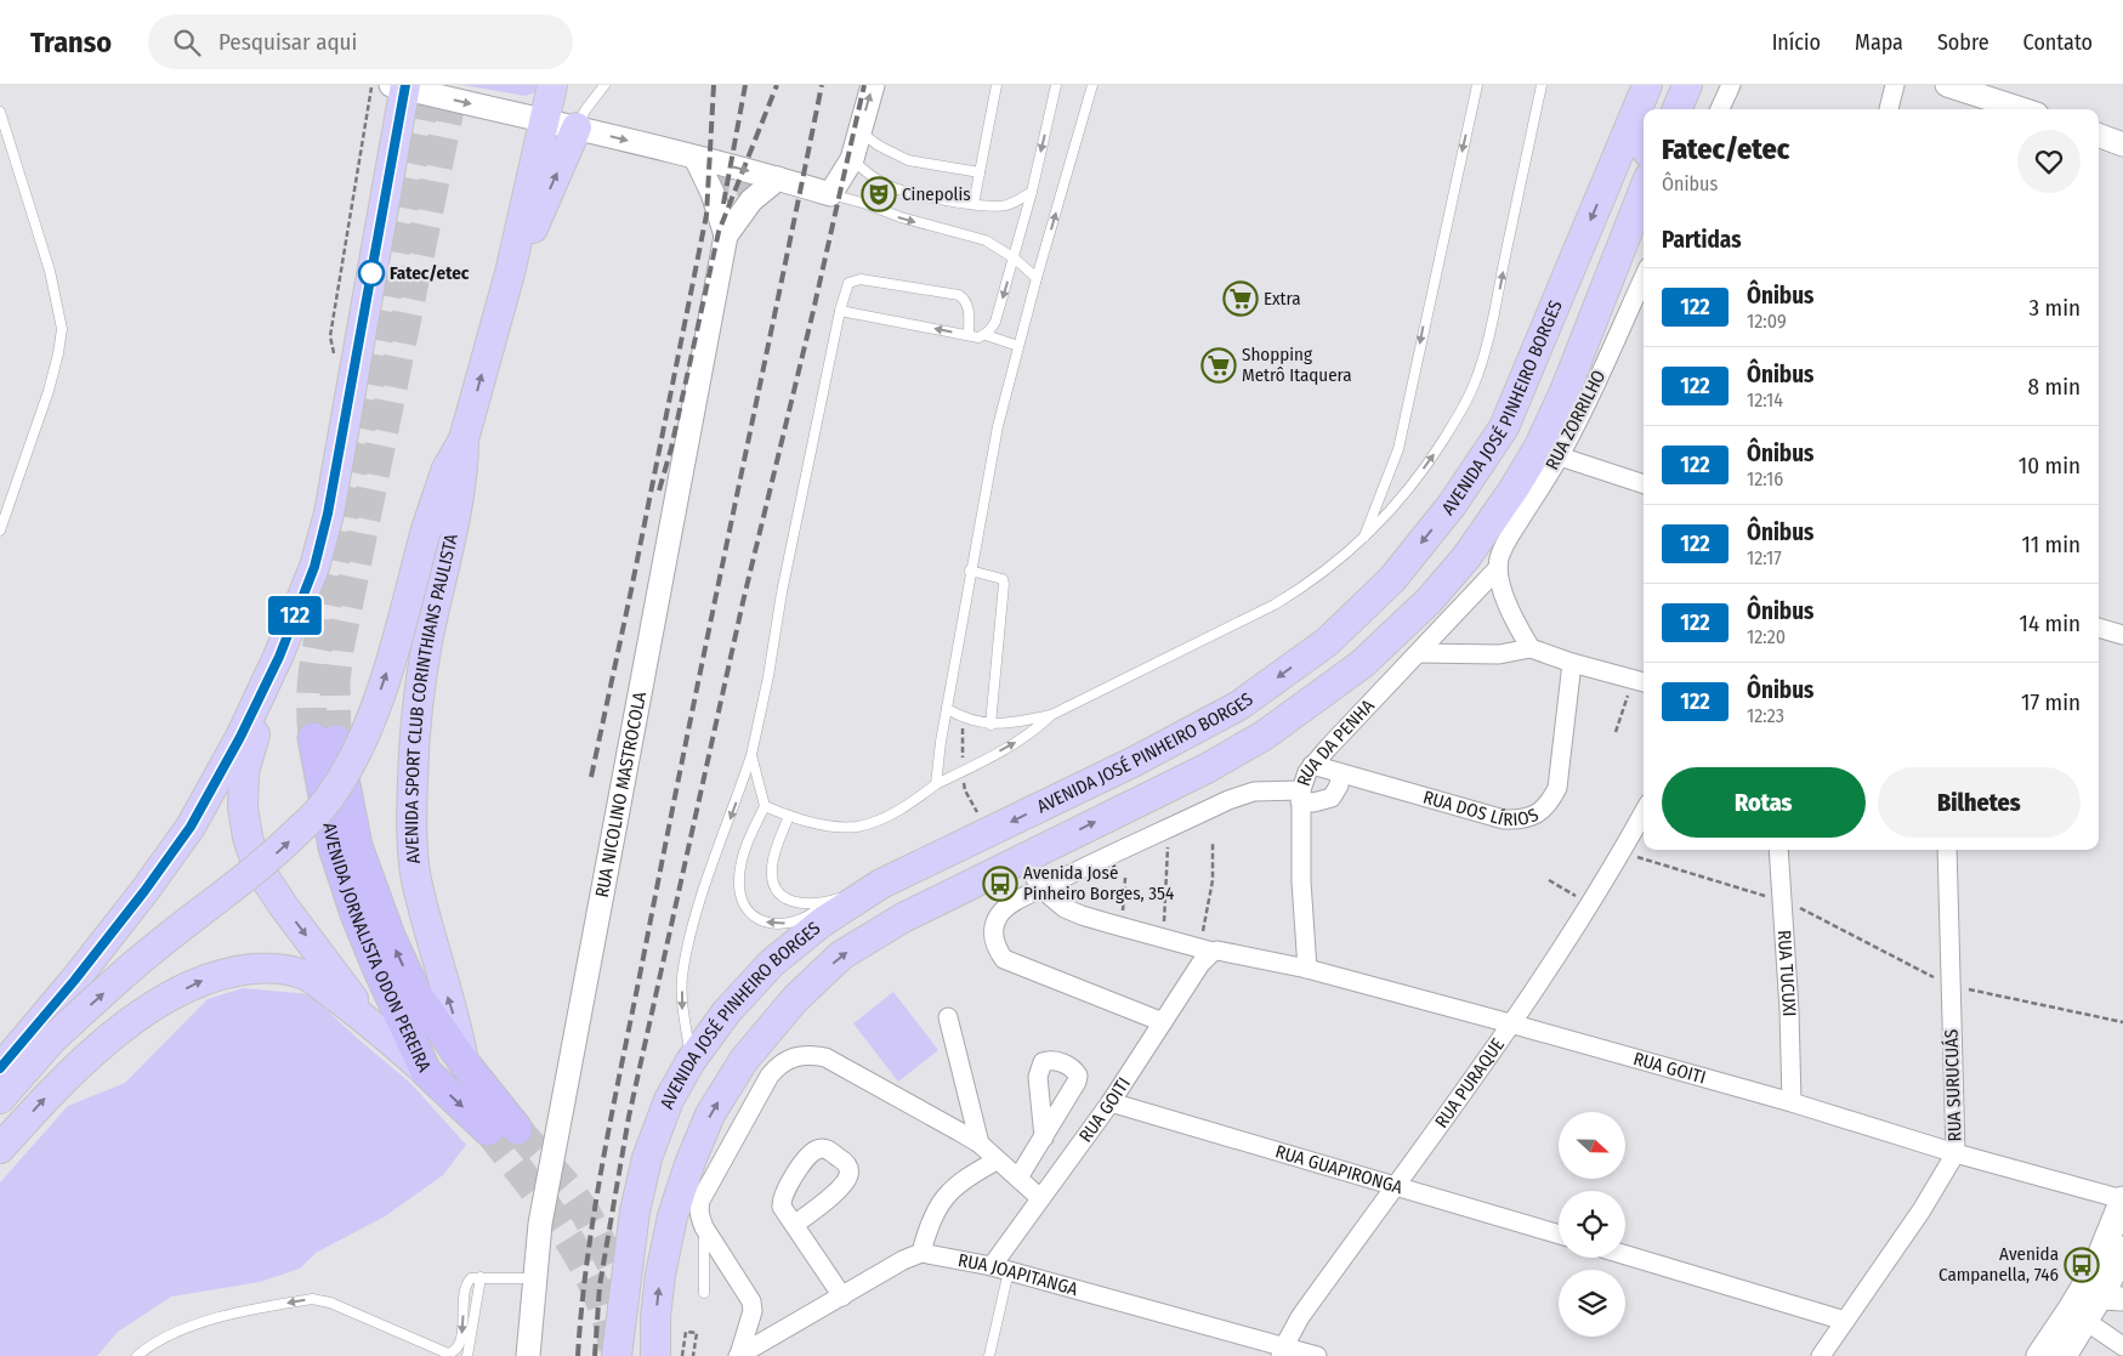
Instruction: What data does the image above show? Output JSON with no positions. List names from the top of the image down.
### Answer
{
  "streets": {
    "highway": ["AVENIDA JORNALISTA ODON PEREIRA"],
    "main road": ["AVENIDA JOSÉ PINHEIRO BORGES", "AVENIDA SPORT CLUB CORINTHIANS PAULISTA"],
    "street": [
      "RUA ZORRILHO",
      "RUA DA PENHA",
      "RUA NICOLINO MASTROCOLA",
      "RUA DOS LÍRIOS",
      "RUA TUCUXI",
      "RUA GOITI",
      "RUA PURAQUE",
      "RUA SURUCUÁS",
      "RUA GUAPIRONGA",
      "RUA JOAPITANGA"
    ]
  },
  "crossings": [
    ["RUA ZORRILHO", "RUA DA PENHA"],
    ["AVENIDA SPORT CLUB CORINTHIANS PAULISTA", "AVENIDA JORNALISTA ODON PEREIRA"],
    ["RUA DA PENHA", "RUA DOS LÍRIOS"],
    ["RUA DA PENHA", "RUA GOITI"],
    ["RUA TUCUXI", "RUA GOITI"],
    ["RUA GOITI", "RUA PURAQUE"],
    ["RUA GOITI", "RUA SURUCUÁS"],
    ["RUA GOITI", "RUA GUAPIRONGA"],
    ["RUA GOITI", "RUA JOAPITANGA"],
    ["RUA PURAQUE", "RUA GUAPIRONGA"],
    ["RUA PURAQUE", "RUA JOAPITANGA"]
  ],
  "places": {
    "theatre": ["Cinepolis"],
    "other": ["Fatec/etec"],
    "supermarket": ["Extra", "Shopping Metrô Itaquera"],
    "bus stop": ["Avenida José Pinheiro Borges, 354", "Avenida Campanella, 746"]
  },
  "lines": ["bus line 122"],
  "north": "right",
  "page": {
    "header": "Transo",
    "search": "Pesquisar aqui",
    "nav": [
      "Início",
      "Mapa",
      "Sobre",
      "Contato"
    ],
    "on_map": "122",
    "heading": [
      ["Fatec/etec", "Ônibus"],
      "Partidas"
    ],
    "list": [
      {
        "mark": "122",
        "name": "Ônibus",
        "note": "12:09",
        "value": "3 min"
      },
      {
        "mark": "122",
        "name": "Ônibus",
        "note": "12:14",
        "value": "8 min"
      },
      {
        "mark": "122",
        "name": "Ônibus",
        "note": "12:16",
        "value": "10 min"
      },
      {
        "mark": "122",
        "name": "Ônibus",
        "note": "12:17",
        "value": "11 min"
      },
      {
        "mark": "122",
        "name": "Ônibus",
        "note": "12:20",
        "value": "14 min"
      },
      {
        "mark": "122",
        "name": "Ônibus",
        "note": "12:23",
        "value": "17 min"
      }
    ],
    "buttons": ["Rotas", "Bilhetes"]
  }
}
